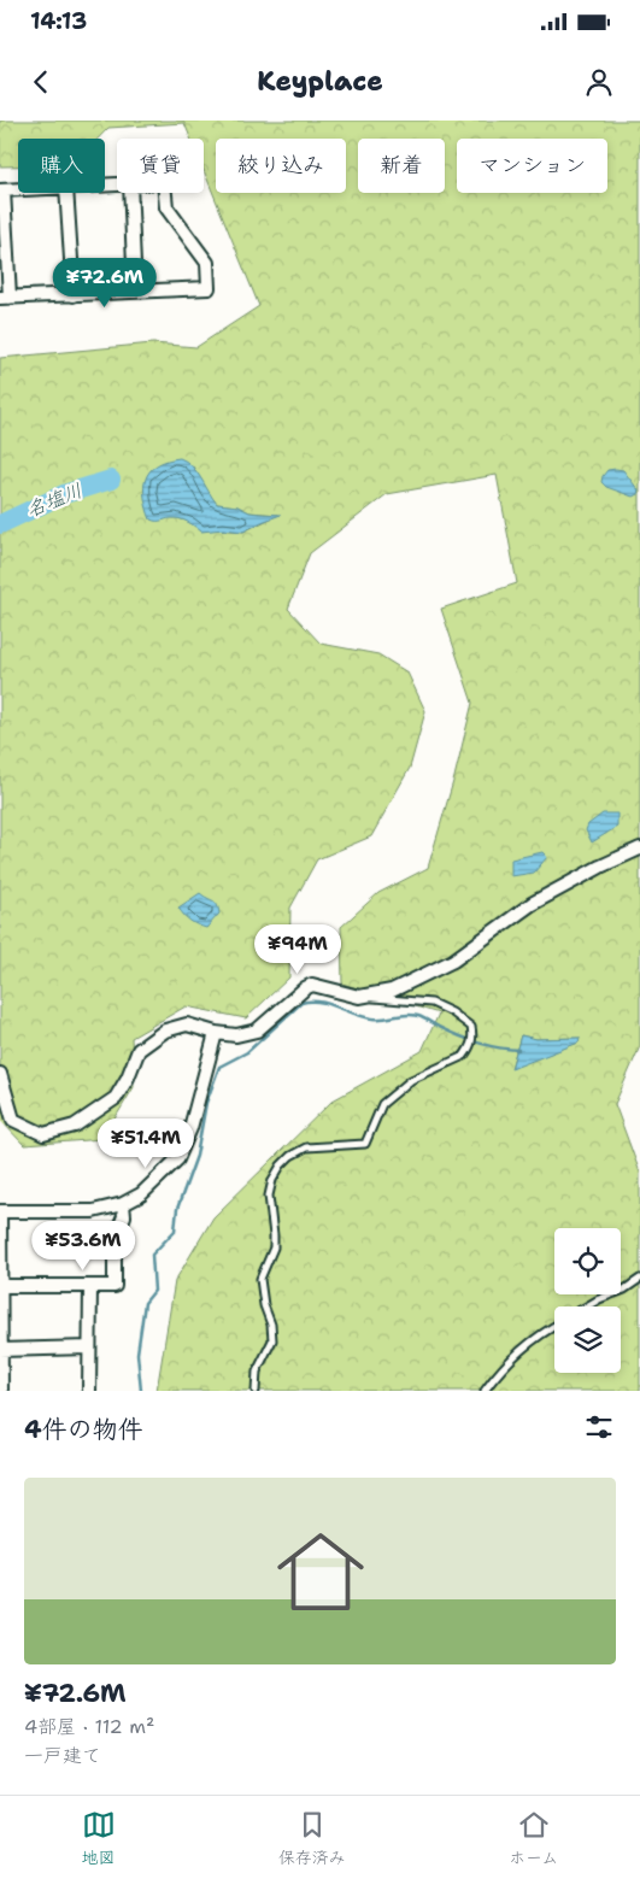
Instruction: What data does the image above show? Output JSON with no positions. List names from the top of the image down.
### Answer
{
  "water": ["名塩川"],
  "page": {
    "status": "14:13",
    "header": "Keyplace",
    "chip": [
      "購入",
      "賃貸",
      "絞り込み",
      "新着",
      "マンション"
    ],
    "price": [
      "¥72.6M",
      "¥94M",
      "¥51.4M",
      "¥53.6M"
    ],
    "heading": "4件の物件",
    "list": [
      {
        "name": "¥72.6M",
        "note": "4部屋 · 112 m² · 一戸建て"
      }
    ],
    "tabs": ["地図", "保存済み", "ホーム"]
  }
}
